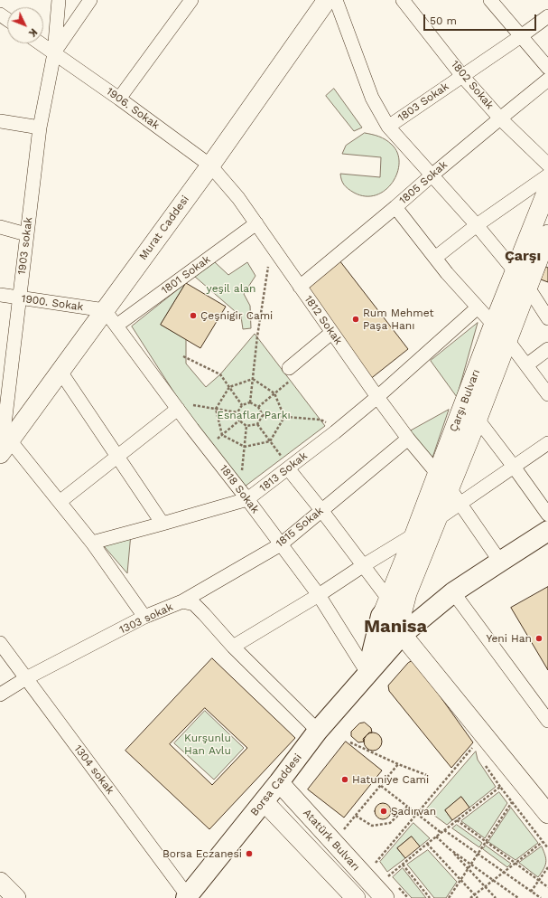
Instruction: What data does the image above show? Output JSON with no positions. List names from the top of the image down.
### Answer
{
  "streets": {
    "main road": ["Borsa Caddesi"],
    "street": [
      "1802 Sokak",
      "1803 Sokak",
      "1906. Sokak",
      "1805 Sokak",
      "Murat Caddesi",
      "1903 sokak",
      "1801 Sokak",
      "1900. Sokak",
      "1812 Sokak",
      "Çarşı Bulvarı",
      "1813 Sokak",
      "1818 Sokak",
      "1815 Sokak",
      "1303 sokak",
      "1304 sokak",
      "Atatürk Bulvarı"
    ]
  },
  "crossings": [
    ["1802 Sokak", "1803 Sokak"],
    ["1802 Sokak", "1805 Sokak"],
    ["1906. Sokak", "Murat Caddesi"],
    ["1906. Sokak", "1903 sokak"],
    ["1906. Sokak", "1812 Sokak"],
    ["1805 Sokak", "1812 Sokak"],
    ["Murat Caddesi", "1903 sokak"],
    ["Murat Caddesi", "1900. Sokak"],
    ["Murat Caddesi", "1812 Sokak"],
    ["Murat Caddesi", "1818 Sokak"],
    ["1903 sokak", "1900. Sokak"],
    ["1801 Sokak", "1812 Sokak"],
    ["1801 Sokak", "1818 Sokak"],
    ["1900. Sokak", "1818 Sokak"],
    ["1812 Sokak", "Çarşı Bulvarı"],
    ["1812 Sokak", "1813 Sokak"],
    ["1812 Sokak", "1815 Sokak"],
    ["1812 Sokak", "Borsa Caddesi"],
    ["Çarşı Bulvarı", "Borsa Caddesi"],
    ["1813 Sokak", "1818 Sokak"],
    ["1818 Sokak", "1815 Sokak"],
    ["1818 Sokak", "Borsa Caddesi"],
    ["1815 Sokak", "1303 sokak"],
    ["1303 sokak", "1304 sokak"],
    ["1303 sokak", "Borsa Caddesi"],
    ["1304 sokak", "Borsa Caddesi"],
    ["Borsa Caddesi", "Atatürk Bulvarı"]
  ],
  "districts": ["Çarşı", "Manisa"],
  "parks": ["yeşil alan", "Esnaflar Parkı", "Kurşunlu Han Avlu"],
  "places": [
    "Çeşnigir Cami",
    "Rum Mehmet Paşa Hanı",
    "Yeni Han",
    "Hatuniye Cami",
    "Şadırvan",
    "Borsa Eczanesi"
  ],
  "scale_bar": "50 m",
  "north": "bottom right"
}
